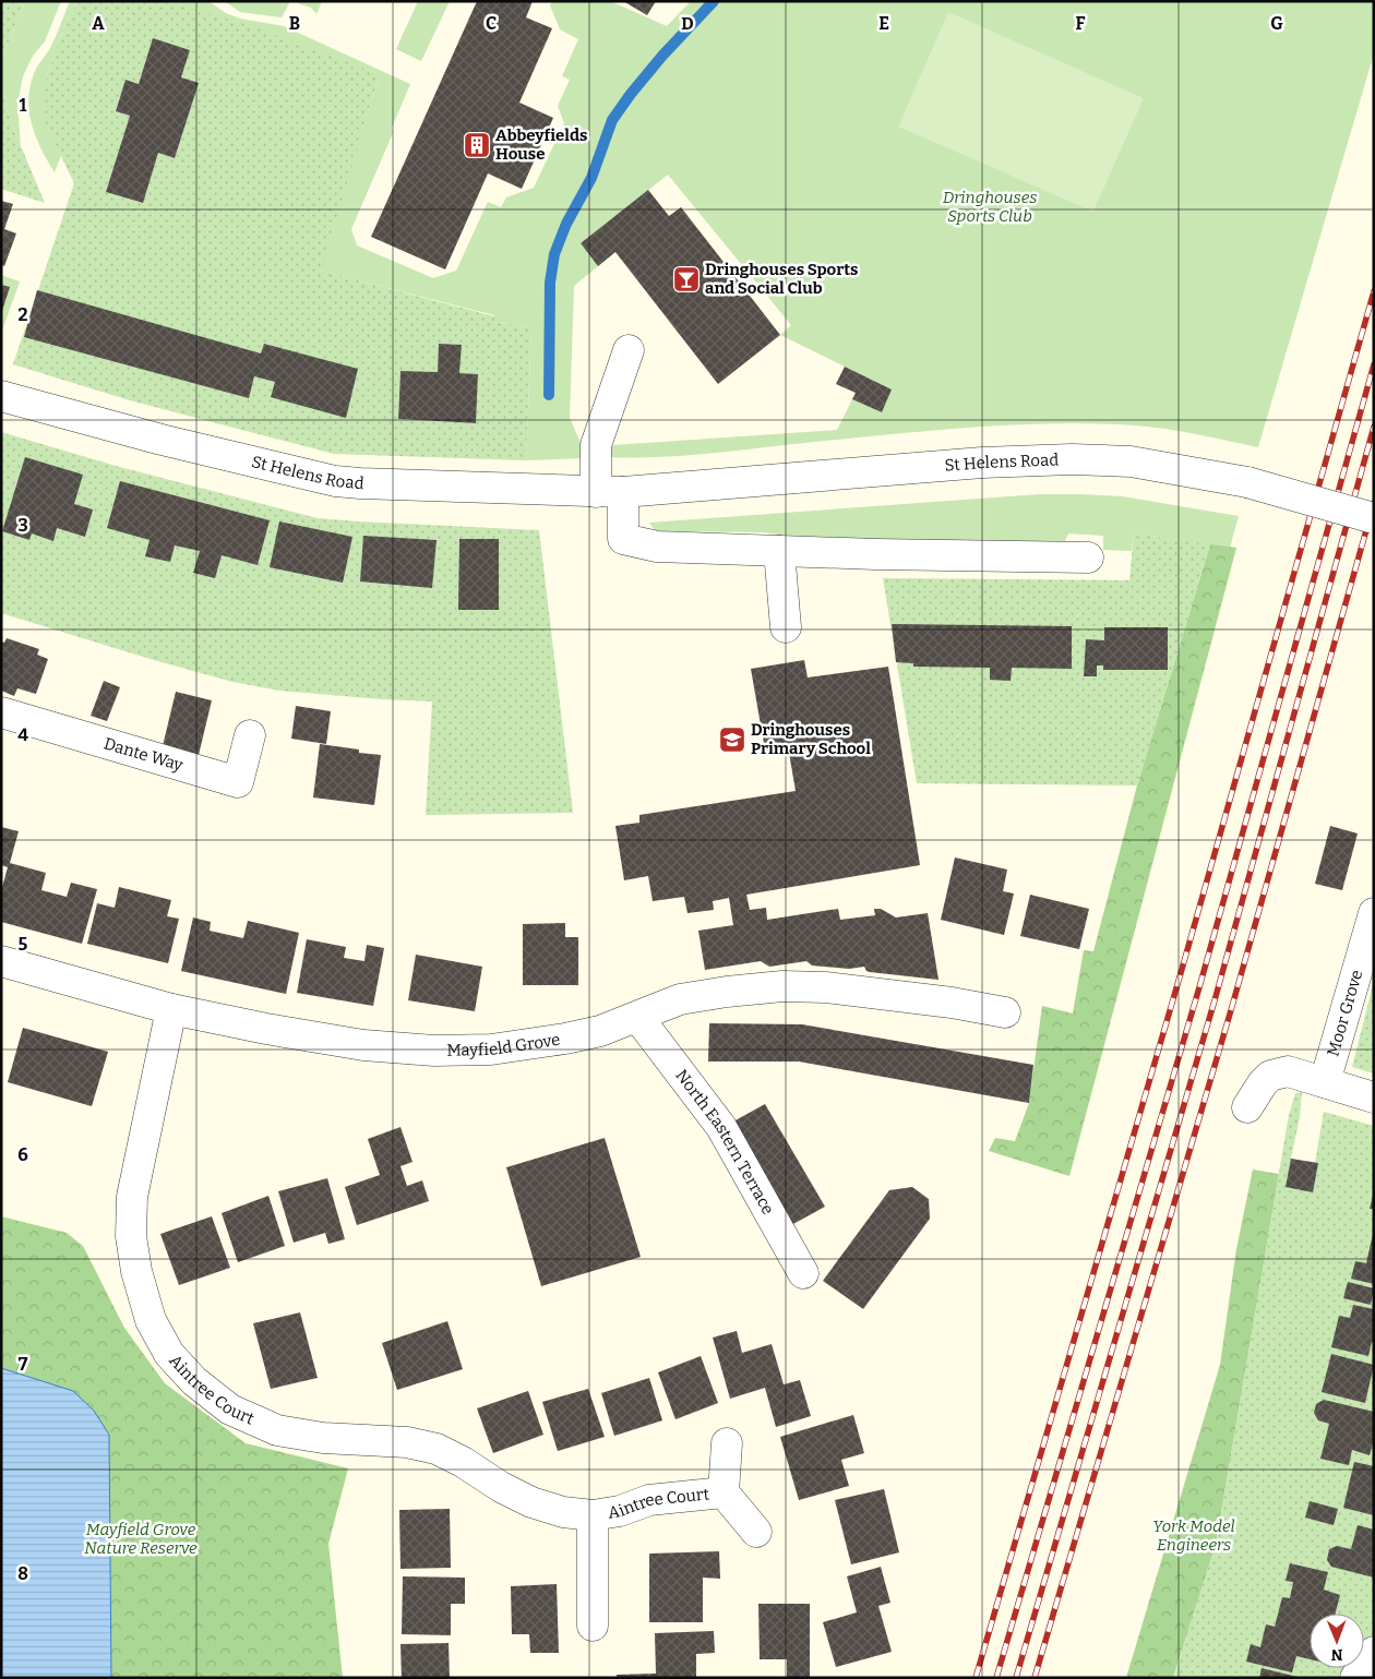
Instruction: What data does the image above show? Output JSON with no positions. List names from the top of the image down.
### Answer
{
  "streets": {
    "street": [
      "St Helens Road",
      "Dante Way",
      "Moor Grove",
      "Mayfield Grove",
      "North Eastern Terrace",
      "Aintree Court"
    ]
  },
  "crossings": [
    ["Mayfield Grove", "North Eastern Terrace"],
    ["Mayfield Grove", "Aintree Court"]
  ],
  "parks": ["Dringhouses Sports Club", "York Model Engineers", "Mayfield Grove Nature Reserve"],
  "places": {
    "building": ["Abbeyfields House"],
    "bar": ["Dringhouses Sports and Social Club"],
    "school or university": ["Dringhouses Primary School"]
  },
  "north": "bottom",
  "grid": {
    "columns": [
      "A",
      "B",
      "C",
      "D",
      "E",
      "F",
      "G"
    ],
    "rows": [
      "1",
      "2",
      "3",
      "4",
      "5",
      "6",
      "7",
      "8"
    ]
  }
}
